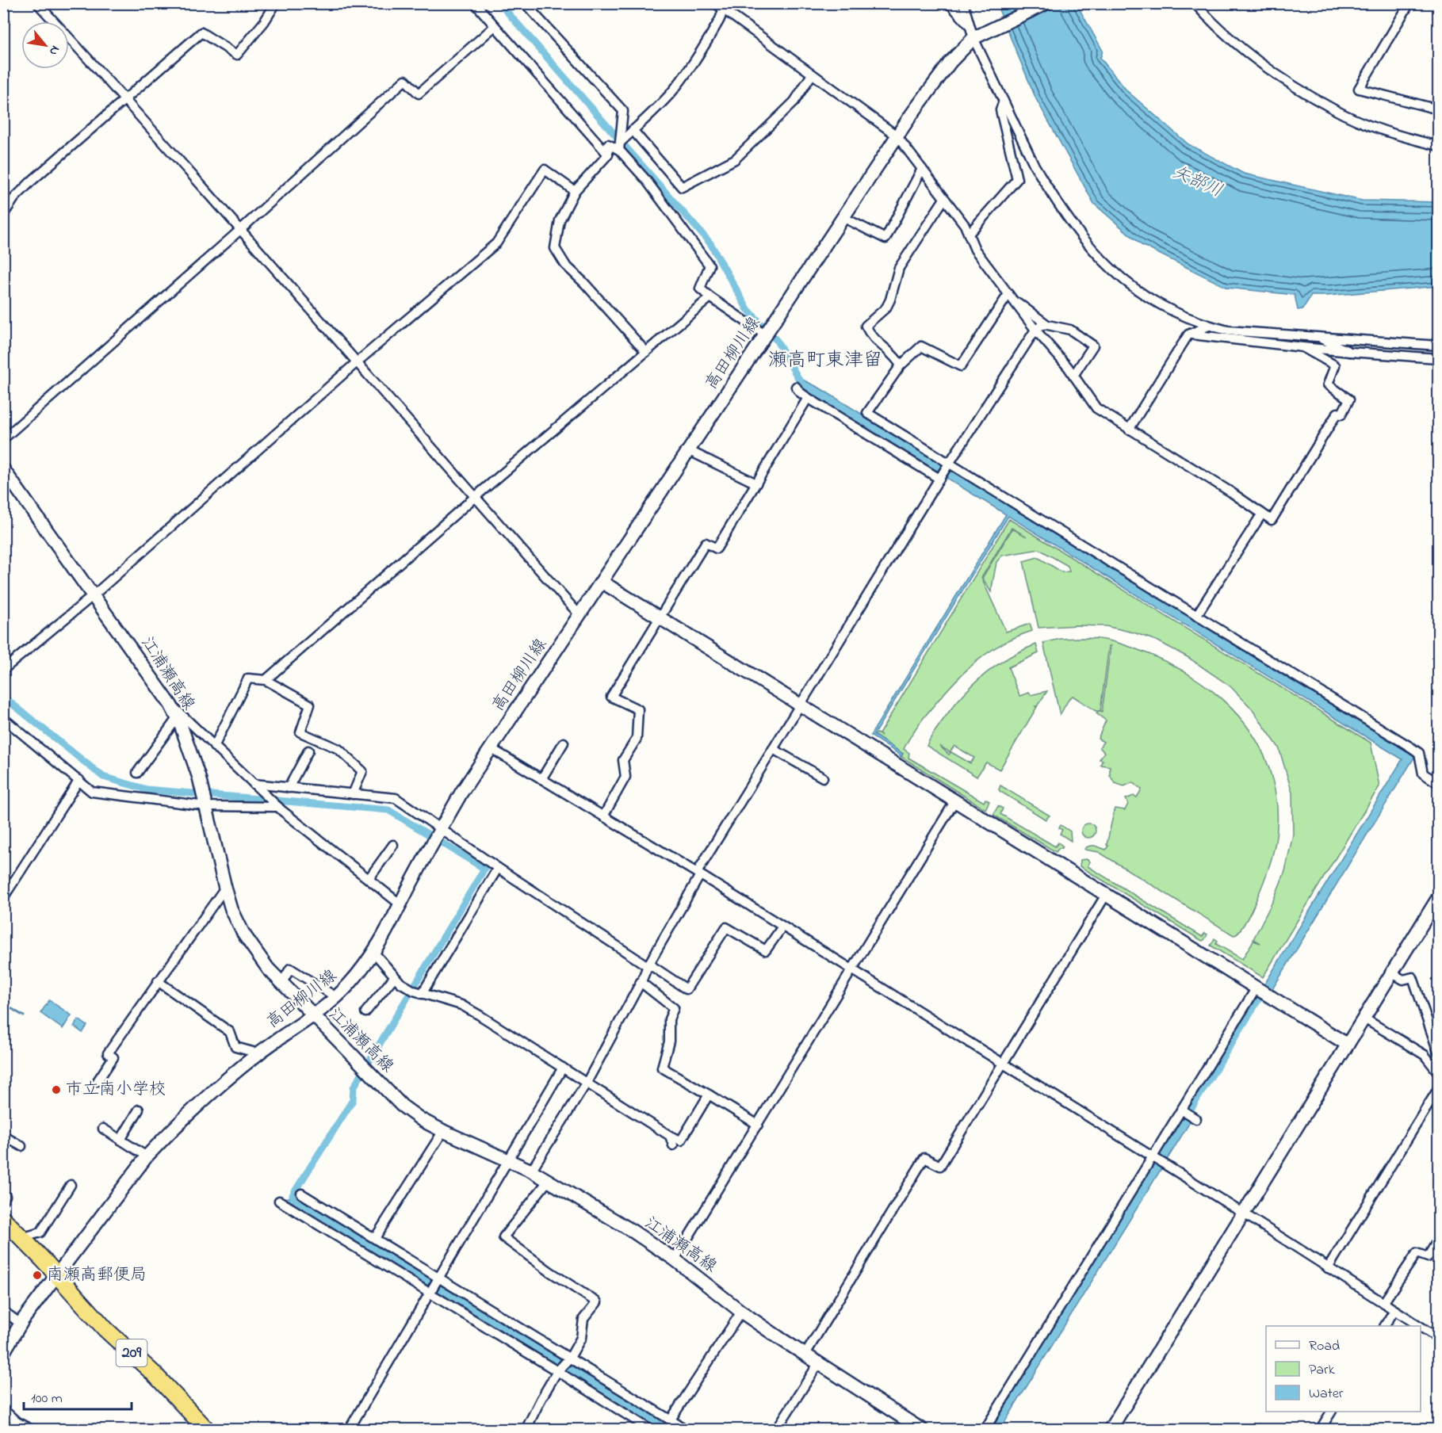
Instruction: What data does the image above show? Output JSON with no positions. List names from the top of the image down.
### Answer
{
  "streets": {
    "highway": ["209"],
    "main road": ["高田柳川線", "江浦瀬高線"]
  },
  "crossings": [
    ["高田柳川線", "江浦瀬高線"],
    ["高田柳川線", "209"]
  ],
  "districts": ["瀬高町東津留"],
  "water": ["矢部川"],
  "places": ["市立南小学校", "南瀬高郵便局"],
  "legend": ["Road", "Park", "Water"],
  "scale_bar": "100 m",
  "north": "bottom right"
}
